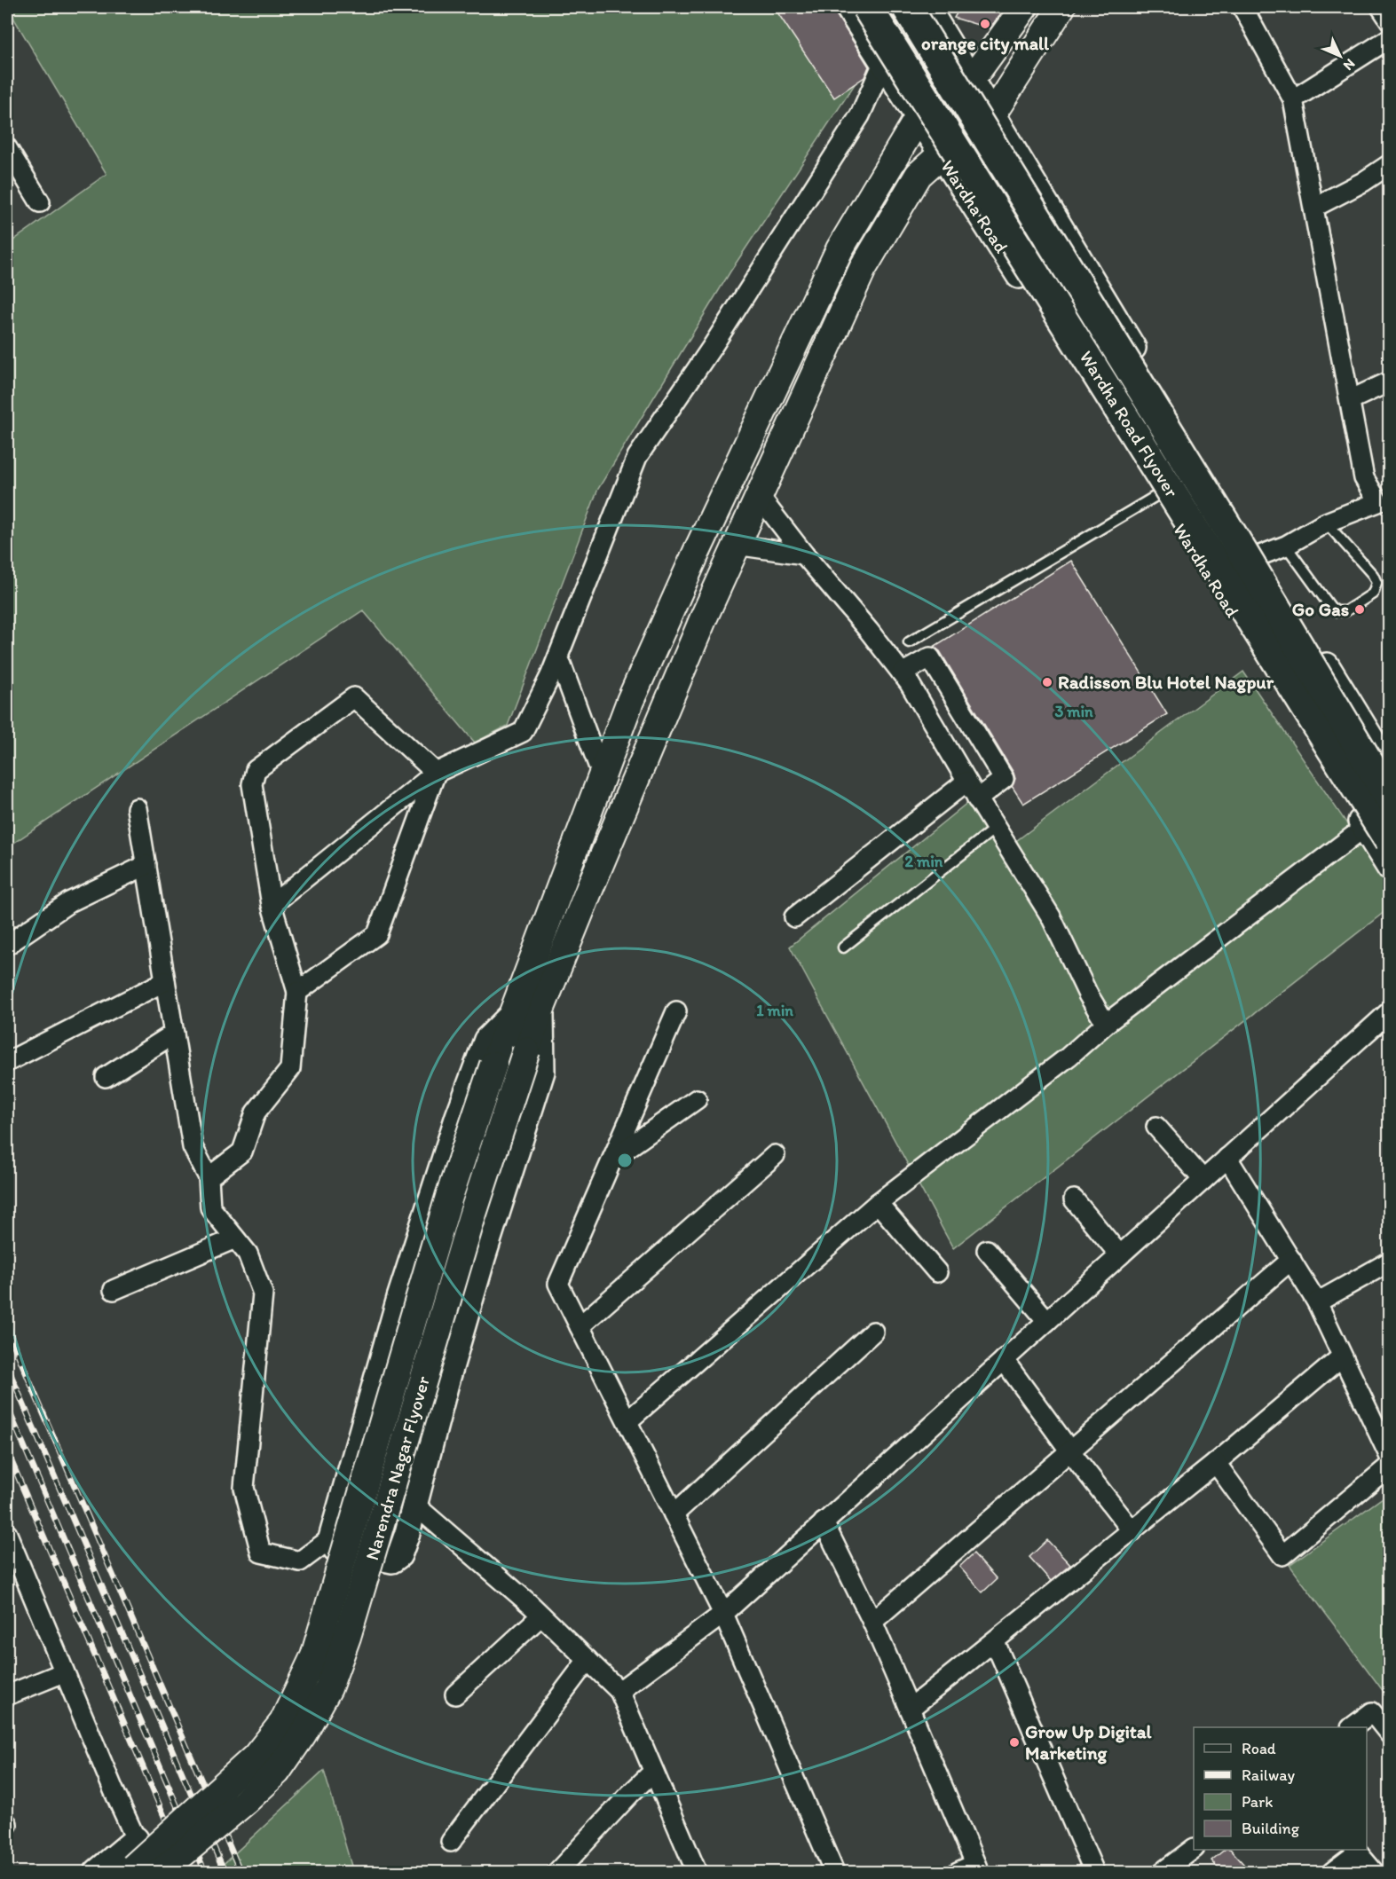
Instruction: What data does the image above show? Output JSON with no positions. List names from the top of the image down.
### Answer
{
  "streets": {
    "highway": ["Wardha Road Flyover"],
    "main road": ["Narendra Nagar Flyover"],
    "street": ["Wardha Road"]
  },
  "crossings": [
    ["Wardha Road", "Narendra Nagar Flyover"]
  ],
  "places": [
    "orange city mall",
    "Go Gas",
    "Radisson Blu Hotel Nagpur",
    "Grow Up Digital Marketing"
  ],
  "legend": [
    "Road",
    "Railway",
    "Park",
    "Building"
  ],
  "north": "bottom right",
  "rings": ["3 min", "2 min", "1 min"]
}
